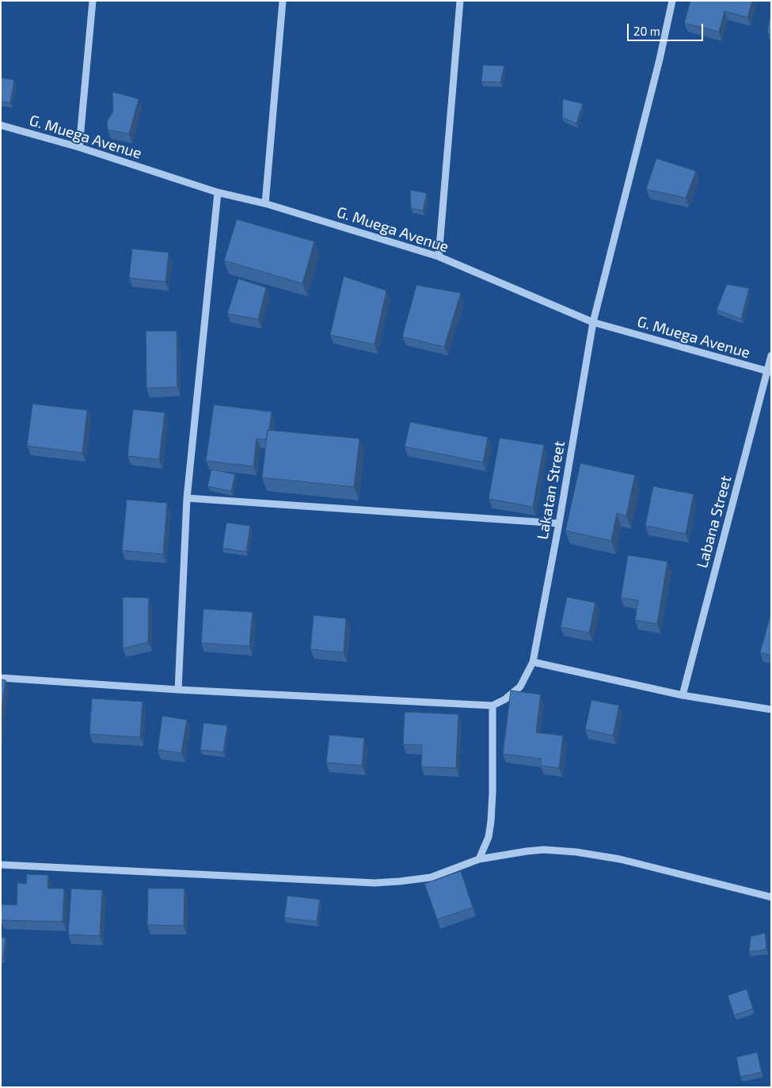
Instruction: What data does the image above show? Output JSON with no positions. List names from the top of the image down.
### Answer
{
  "streets": {
    "street": ["G. Muega Avenue", "Lakatan Street", "Labana Street"]
  },
  "crossings": [
    ["G. Muega Avenue", "Lakatan Street"],
    ["G. Muega Avenue", "Labana Street"]
  ],
  "scale_bar": "20 m"
}
